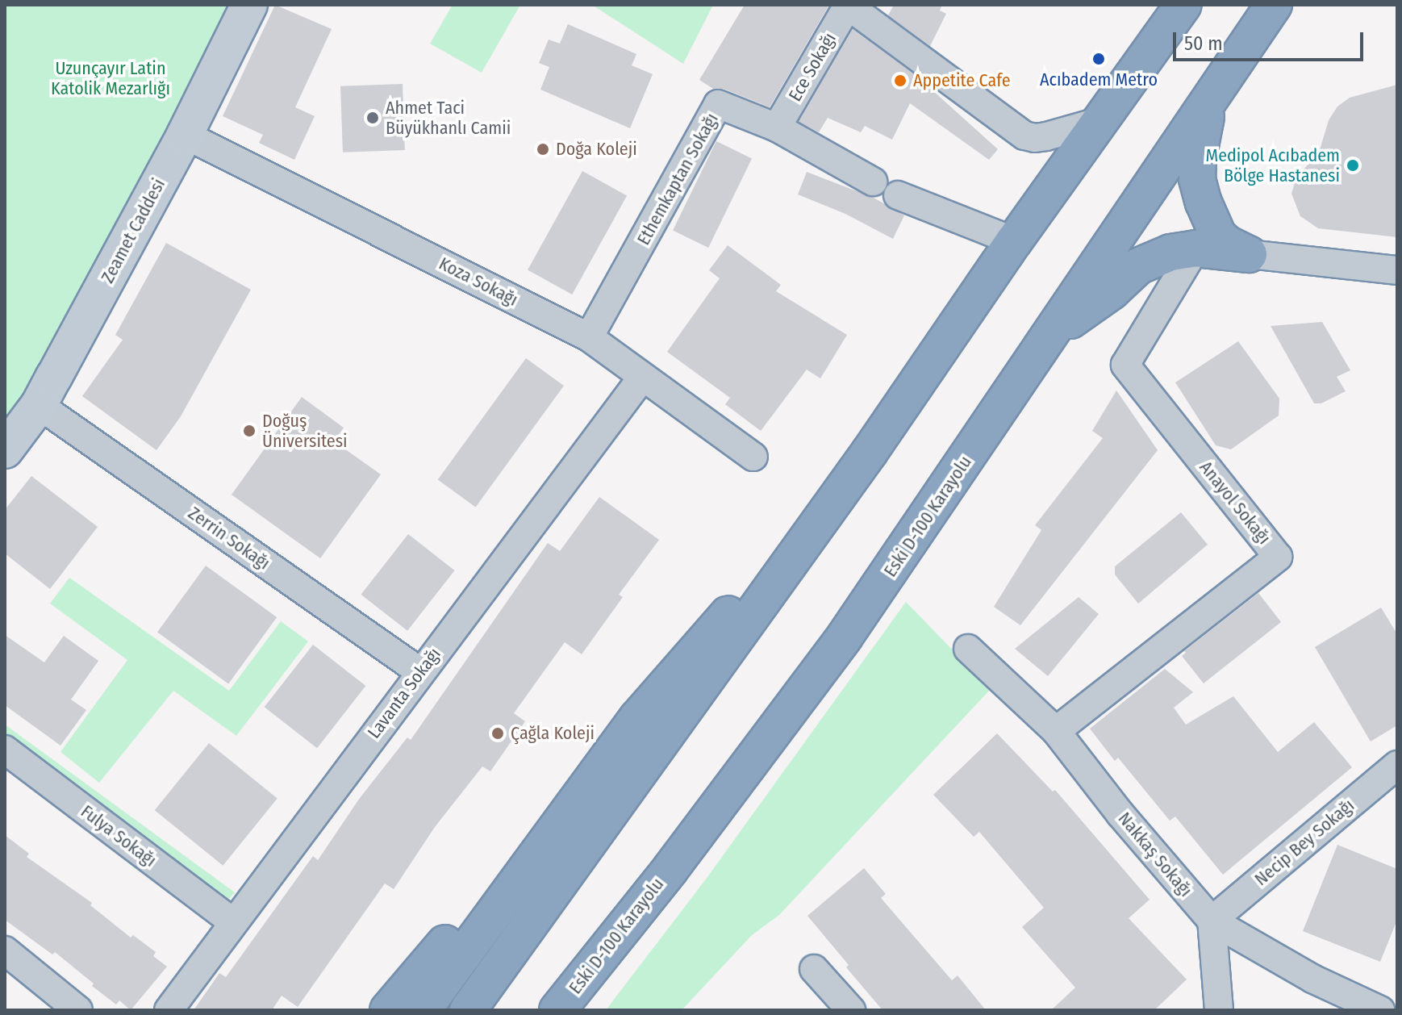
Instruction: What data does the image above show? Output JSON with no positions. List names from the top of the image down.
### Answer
{
  "streets": {
    "highway": ["Eski D-100 Karayolu"],
    "street": [
      "Ece Sokağı",
      "Ethemkaptan Sokağı",
      "Zeamet Caddesi",
      "Koza Sokağı",
      "Anayol Sokağı",
      "Zerrin Sokağı",
      "Lavanta Sokağı",
      "Fulya Sokağı",
      "Necip Bey Sokağı",
      "Nakkaş Sokağı"
    ]
  },
  "crossings": [
    ["Ece Sokağı", "Ethemkaptan Sokağı"],
    ["Ethemkaptan Sokağı", "Koza Sokağı"],
    ["Zeamet Caddesi", "Koza Sokağı"],
    ["Zeamet Caddesi", "Zerrin Sokağı"],
    ["Koza Sokağı", "Lavanta Sokağı"],
    ["Anayol Sokağı", "Nakkaş Sokağı"],
    ["Zerrin Sokağı", "Lavanta Sokağı"],
    ["Lavanta Sokağı", "Fulya Sokağı"],
    ["Necip Bey Sokağı", "Nakkaş Sokağı"]
  ],
  "parks": ["Uzunçayır Latin Katolik Mezarlığı"],
  "places": [
    "Acıbadem Metro",
    "Appetite Cafe",
    "Ahmet Taci Büyükhanlı Camii",
    "Doğa Koleji",
    "Medipol Acıbadem Bölge Hastanesi",
    "Doğuş Üniversitesi",
    "Çağla Koleji"
  ],
  "scale_bar": "50 m"
}
